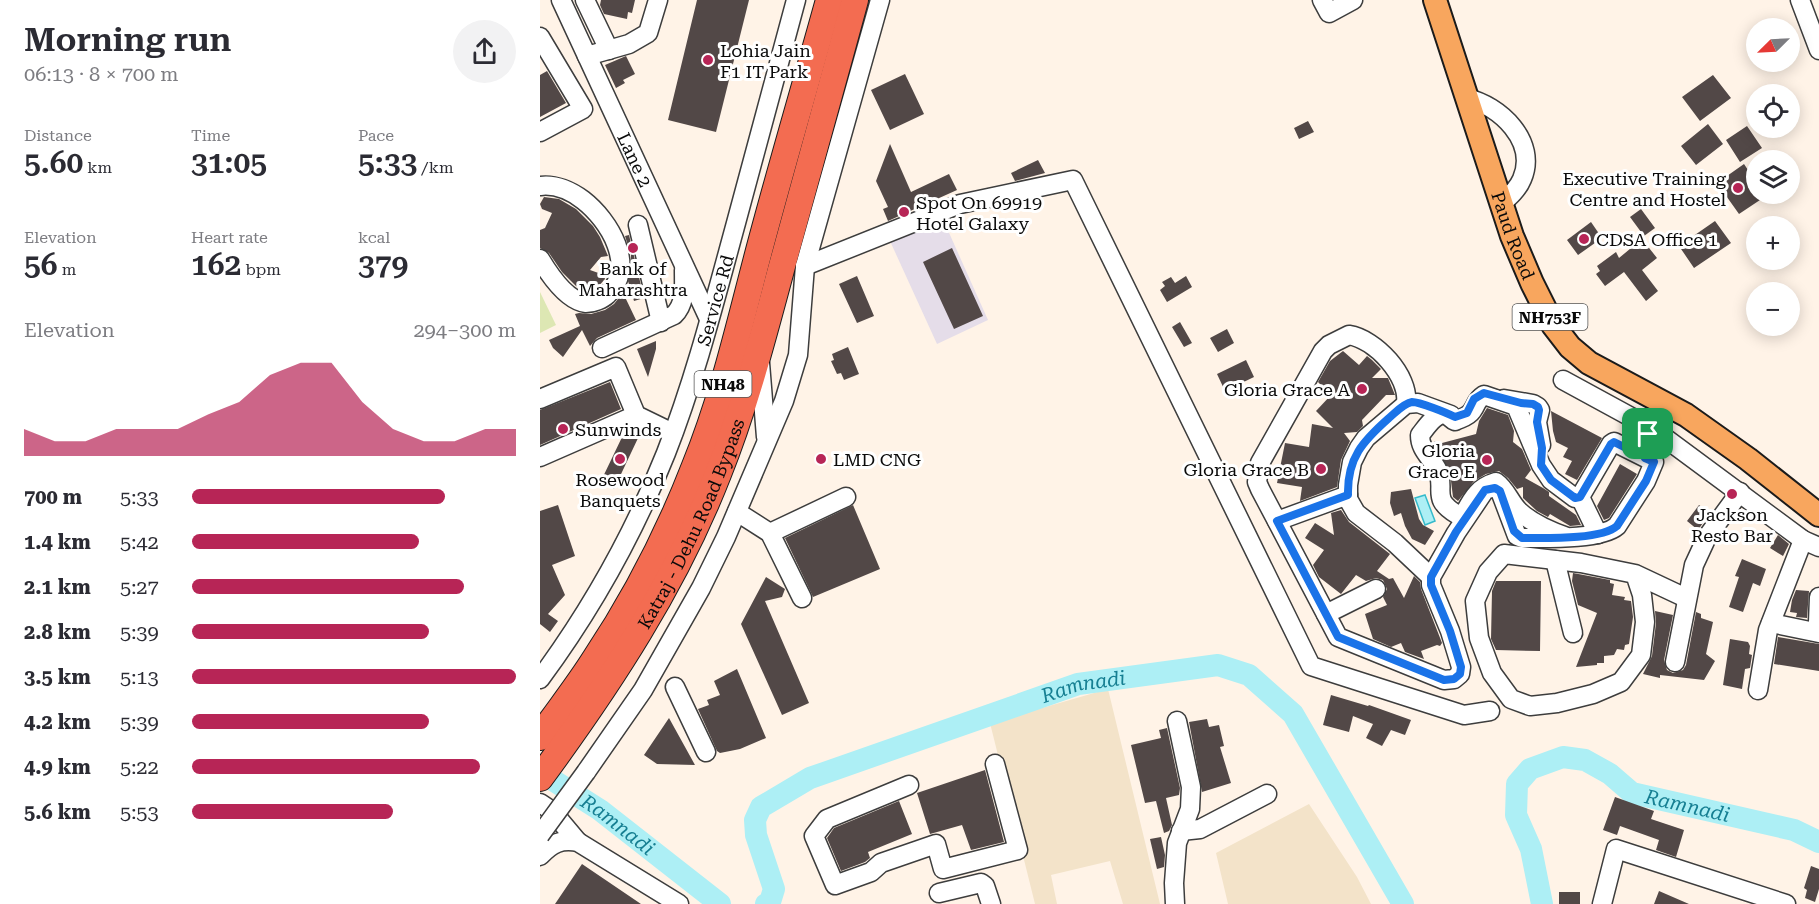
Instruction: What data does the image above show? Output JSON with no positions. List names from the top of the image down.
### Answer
{
  "streets": {
    "highway": ["NH48", "Katraj - Dehu Road Bypass"],
    "main road": ["Paud Road", "NH753F"],
    "street": ["Lane 2", "Service Rd"]
  },
  "crossings": [
    ["Lane 2", "Service Rd"]
  ],
  "water": ["Ramnadi"],
  "places": [
    "Lohia Jain F1 IT Park",
    "Executive Training Centre and Hostel",
    "Spot On 69919 Hotel Galaxy",
    "CDSA Office 1",
    "Bank of Maharashtra",
    "Gloria Grace A",
    "Sunwinds",
    "Rosewood Banquets",
    "LMD CNG",
    "Gloria Grace E",
    "Gloria Grace B",
    "Jackson Resto Bar"
  ],
  "north": "bottom left",
  "page": {
    "heading": ["Morning run", "06:13 · 8 × 700 m"],
    "map_buttons": ["+", "−"],
    "stats": [
      ["Distance", "5.60 km"],
      ["Time", "31:05"],
      ["Pace", "5:33 /km"],
      ["Elevation", "56 m"],
      ["Heart rate", "162 bpm"],
      ["kcal", "379"]
    ],
    "chart": ["Elevation", "294–300 m"],
    "list": [
      {
        "name": "700 m",
        "note": "5:33"
      },
      {
        "name": "1.4 km",
        "note": "5:42"
      },
      {
        "name": "2.1 km",
        "note": "5:27"
      },
      {
        "name": "2.8 km",
        "note": "5:39"
      },
      {
        "name": "3.5 km",
        "note": "5:13"
      },
      {
        "name": "4.2 km",
        "note": "5:39"
      },
      {
        "name": "4.9 km",
        "note": "5:22"
      },
      {
        "name": "5.6 km",
        "note": "5:53"
      }
    ]
  }
}
